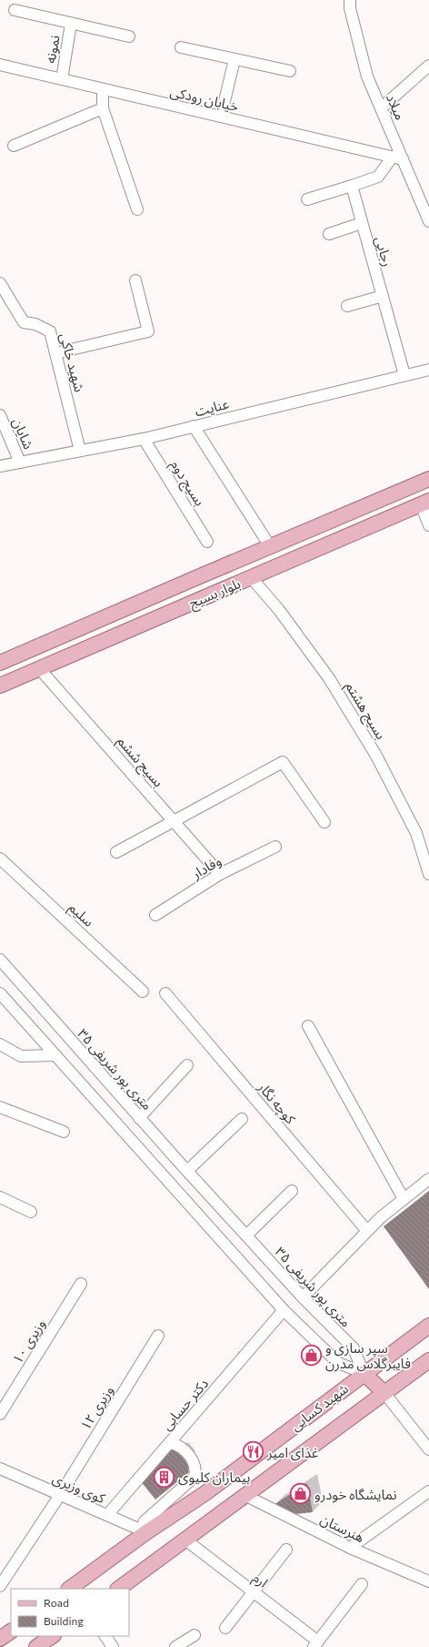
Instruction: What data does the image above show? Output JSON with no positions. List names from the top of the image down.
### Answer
{
  "streets": {
    "main road": ["بلوار بسیج", "شهید کسایی"],
    "street": [
      "نمونه",
      "خیابان رودکی",
      "میلاد",
      "رجایی",
      "شهید خاکی",
      "عنایت",
      "شایان",
      "بسيج دوم",
      "بسیج هشتم",
      "بسیج ششم",
      "وفادار",
      "سلیم",
      "۳۵ متری پور شریفی",
      "کوچه نگار",
      "وزیری ۱۰",
      "دکتر حسابی",
      "وزيری ۱۲",
      "کوی وزیری",
      "هنرستان",
      "ارم"
    ]
  },
  "crossings": [
    ["نمونه", "خیابان رودکی"],
    ["خیابان رودکی", "میلاد"],
    ["رجایی", "عنایت"],
    ["شهید خاکی", "عنایت"],
    ["عنایت", "شایان"],
    ["عنایت", "بسيج دوم"],
    ["بلوار بسیج", "بسیج هشتم"],
    ["بلوار بسیج", "بسیج ششم"],
    ["بسیج ششم", "وفادار"],
    ["۳۵ متری پور شریفی", "شهید کسایی"],
    ["دکتر حسابی", "کوی وزیری"],
    ["شهید کسایی", "کوی وزیری"],
    ["شهید کسایی", "هنرستان"],
    ["شهید کسایی", "ارم"],
    ["وزيری ۱۲", "کوی وزیری"]
  ],
  "places": {
    "shop": ["سپر سازی و فایبرگلاس مدرن", "نمایشگاه خودرو"],
    "restaurant": ["غذای امیر"],
    "building": ["بیماران کلیوی"]
  },
  "legend": ["Road", "Building"]
}
